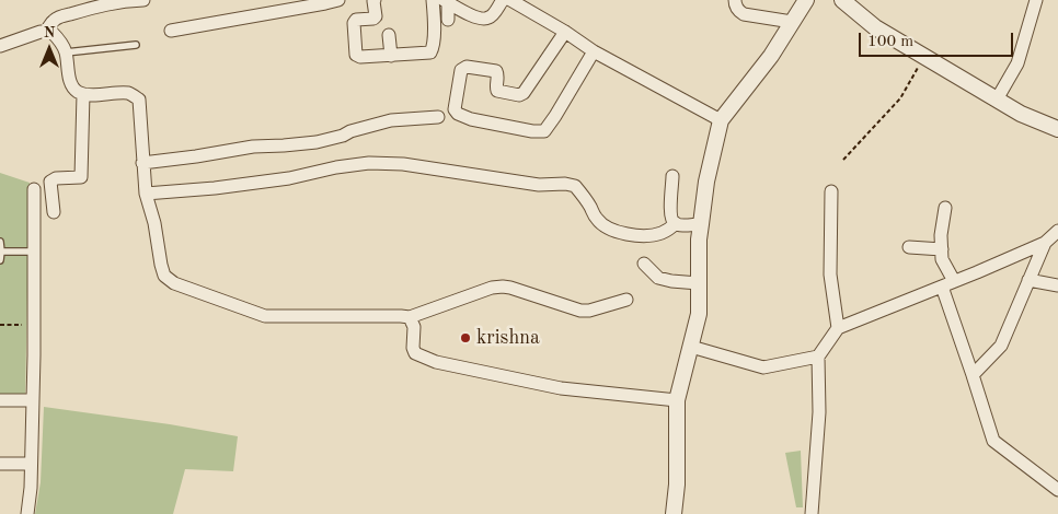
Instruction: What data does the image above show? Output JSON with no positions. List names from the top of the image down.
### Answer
{
  "places": ["krishna"],
  "scale_bar": "100 m",
  "north": "top"
}
